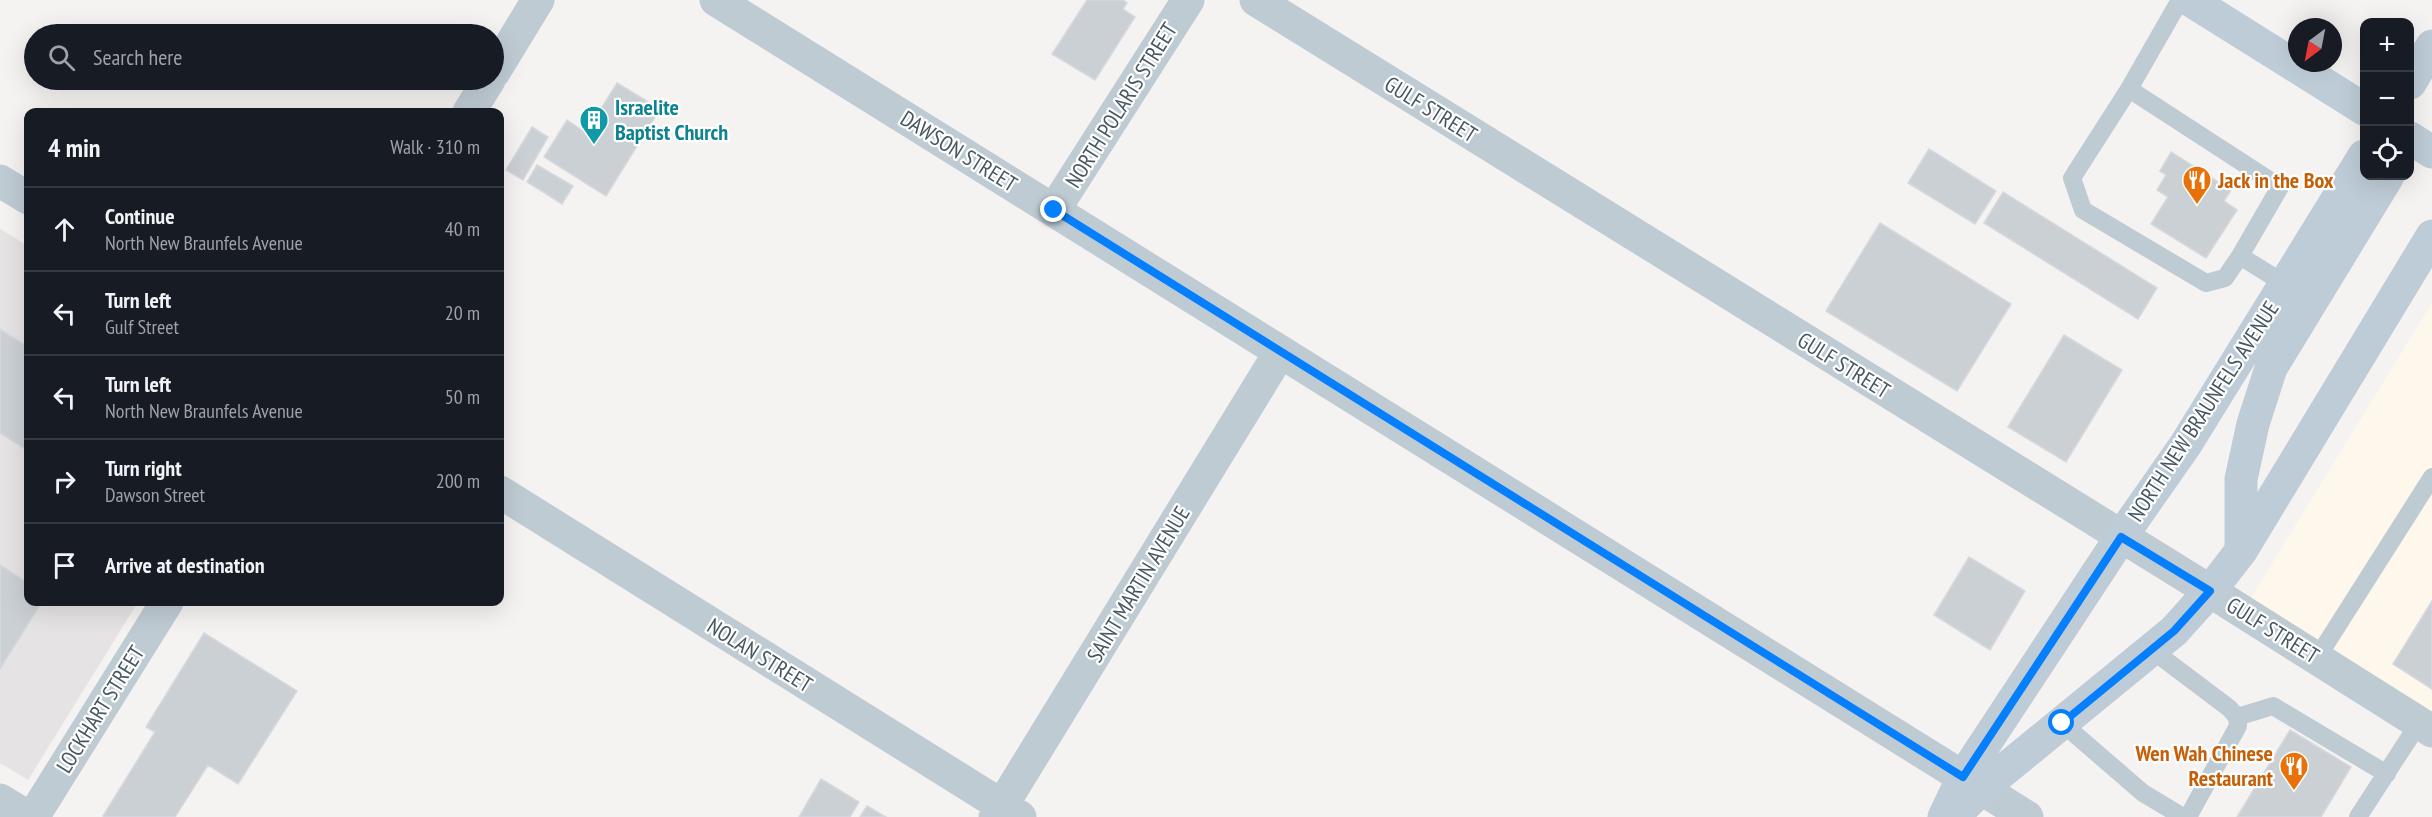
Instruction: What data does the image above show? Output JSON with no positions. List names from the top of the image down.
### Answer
{
  "streets": {
    "main road": ["NORTH NEW BRAUNFELS AVENUE"],
    "street": [
      "NORTH POLARIS STREET",
      "GULF STREET",
      "DAWSON STREET",
      "SAINT MARTIN AVENUE",
      "NOLAN STREET",
      "LOCKHART STREET"
    ]
  },
  "crossings": [
    ["NORTH POLARIS STREET", "DAWSON STREET"],
    ["GULF STREET", "NORTH NEW BRAUNFELS AVENUE"],
    ["DAWSON STREET", "NORTH NEW BRAUNFELS AVENUE"],
    ["DAWSON STREET", "SAINT MARTIN AVENUE"],
    ["SAINT MARTIN AVENUE", "NOLAN STREET"]
  ],
  "places": {
    "building": ["Israelite Baptist Church"],
    "restaurant": ["Jack in the Box", "Wen Wah Chinese Restaurant"]
  },
  "north": "bottom left",
  "page": {
    "map_buttons": ["+", "−"],
    "search": "Search here",
    "heading": ["4 min", "Walk · 310 m"],
    "list": [
      ["Continue", "North New Braunfels Avenue", "40 m"],
      ["Turn left", "Gulf Street", "20 m"],
      ["Turn left", "North New Braunfels Avenue", "50 m"],
      ["Turn right", "Dawson Street", "200 m"],
      "Arrive at destination"
    ]
  }
}
